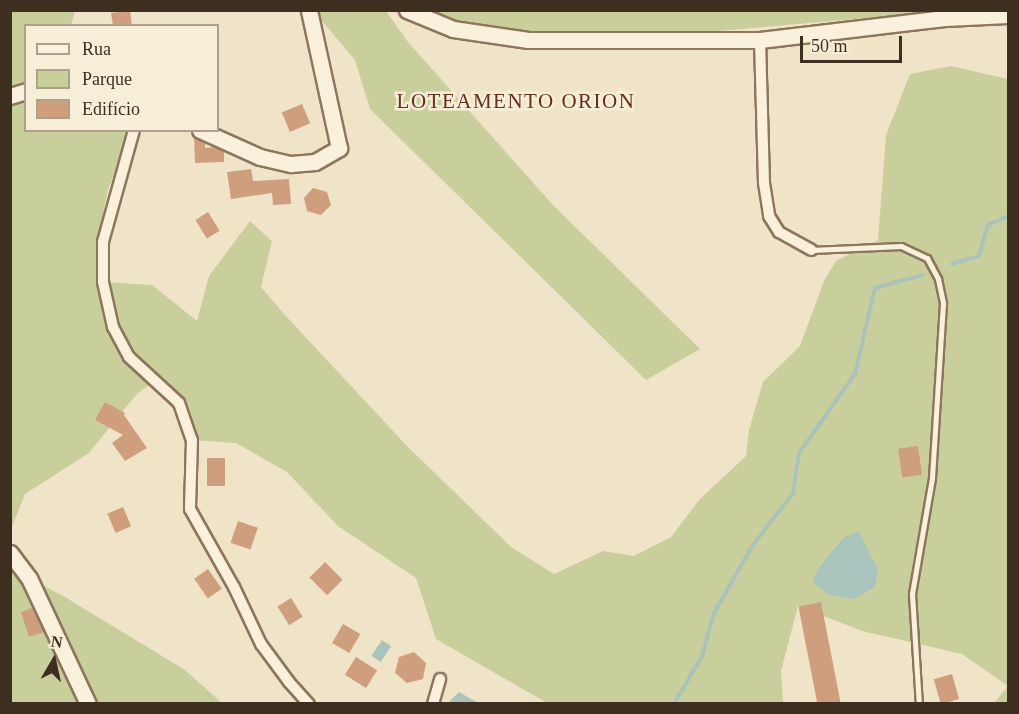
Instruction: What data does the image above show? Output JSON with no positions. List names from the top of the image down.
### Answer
{
  "districts": ["LOTEAMENTO ORION"],
  "legend": ["Rua", "Parque", "Edifício"],
  "scale_bar": "50 m",
  "north": "top"
}
